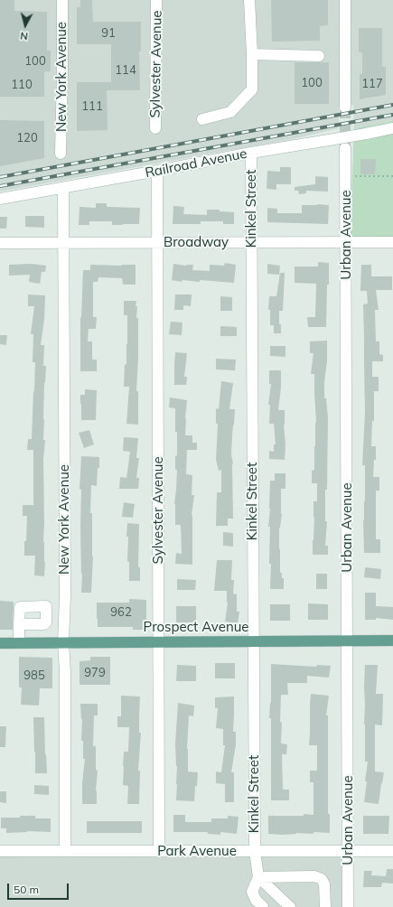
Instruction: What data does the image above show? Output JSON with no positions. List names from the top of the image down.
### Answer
{
  "streets": {
    "main road": ["Prospect Avenue"],
    "street": [
      "Sylvester Avenue",
      "New York Avenue",
      "Railroad Avenue",
      "Kinkel Street",
      "Urban Avenue",
      "Broadway",
      "Park Avenue"
    ]
  },
  "crossings": [
    ["Sylvester Avenue", "Railroad Avenue"],
    ["Sylvester Avenue", "Broadway"],
    ["Sylvester Avenue", "Prospect Avenue"],
    ["Sylvester Avenue", "Park Avenue"],
    ["New York Avenue", "Railroad Avenue"],
    ["New York Avenue", "Broadway"],
    ["New York Avenue", "Prospect Avenue"],
    ["New York Avenue", "Park Avenue"],
    ["Railroad Avenue", "Kinkel Street"],
    ["Kinkel Street", "Broadway"],
    ["Kinkel Street", "Prospect Avenue"],
    ["Kinkel Street", "Park Avenue"],
    ["Urban Avenue", "Broadway"],
    ["Urban Avenue", "Prospect Avenue"],
    ["Urban Avenue", "Park Avenue"]
  ],
  "house_numbers": [
    "91",
    "100",
    "114",
    "100",
    "117",
    "110",
    "111",
    "120",
    "962",
    "979",
    "985"
  ],
  "scale_bar": "50 m",
  "north": "bottom"
}
